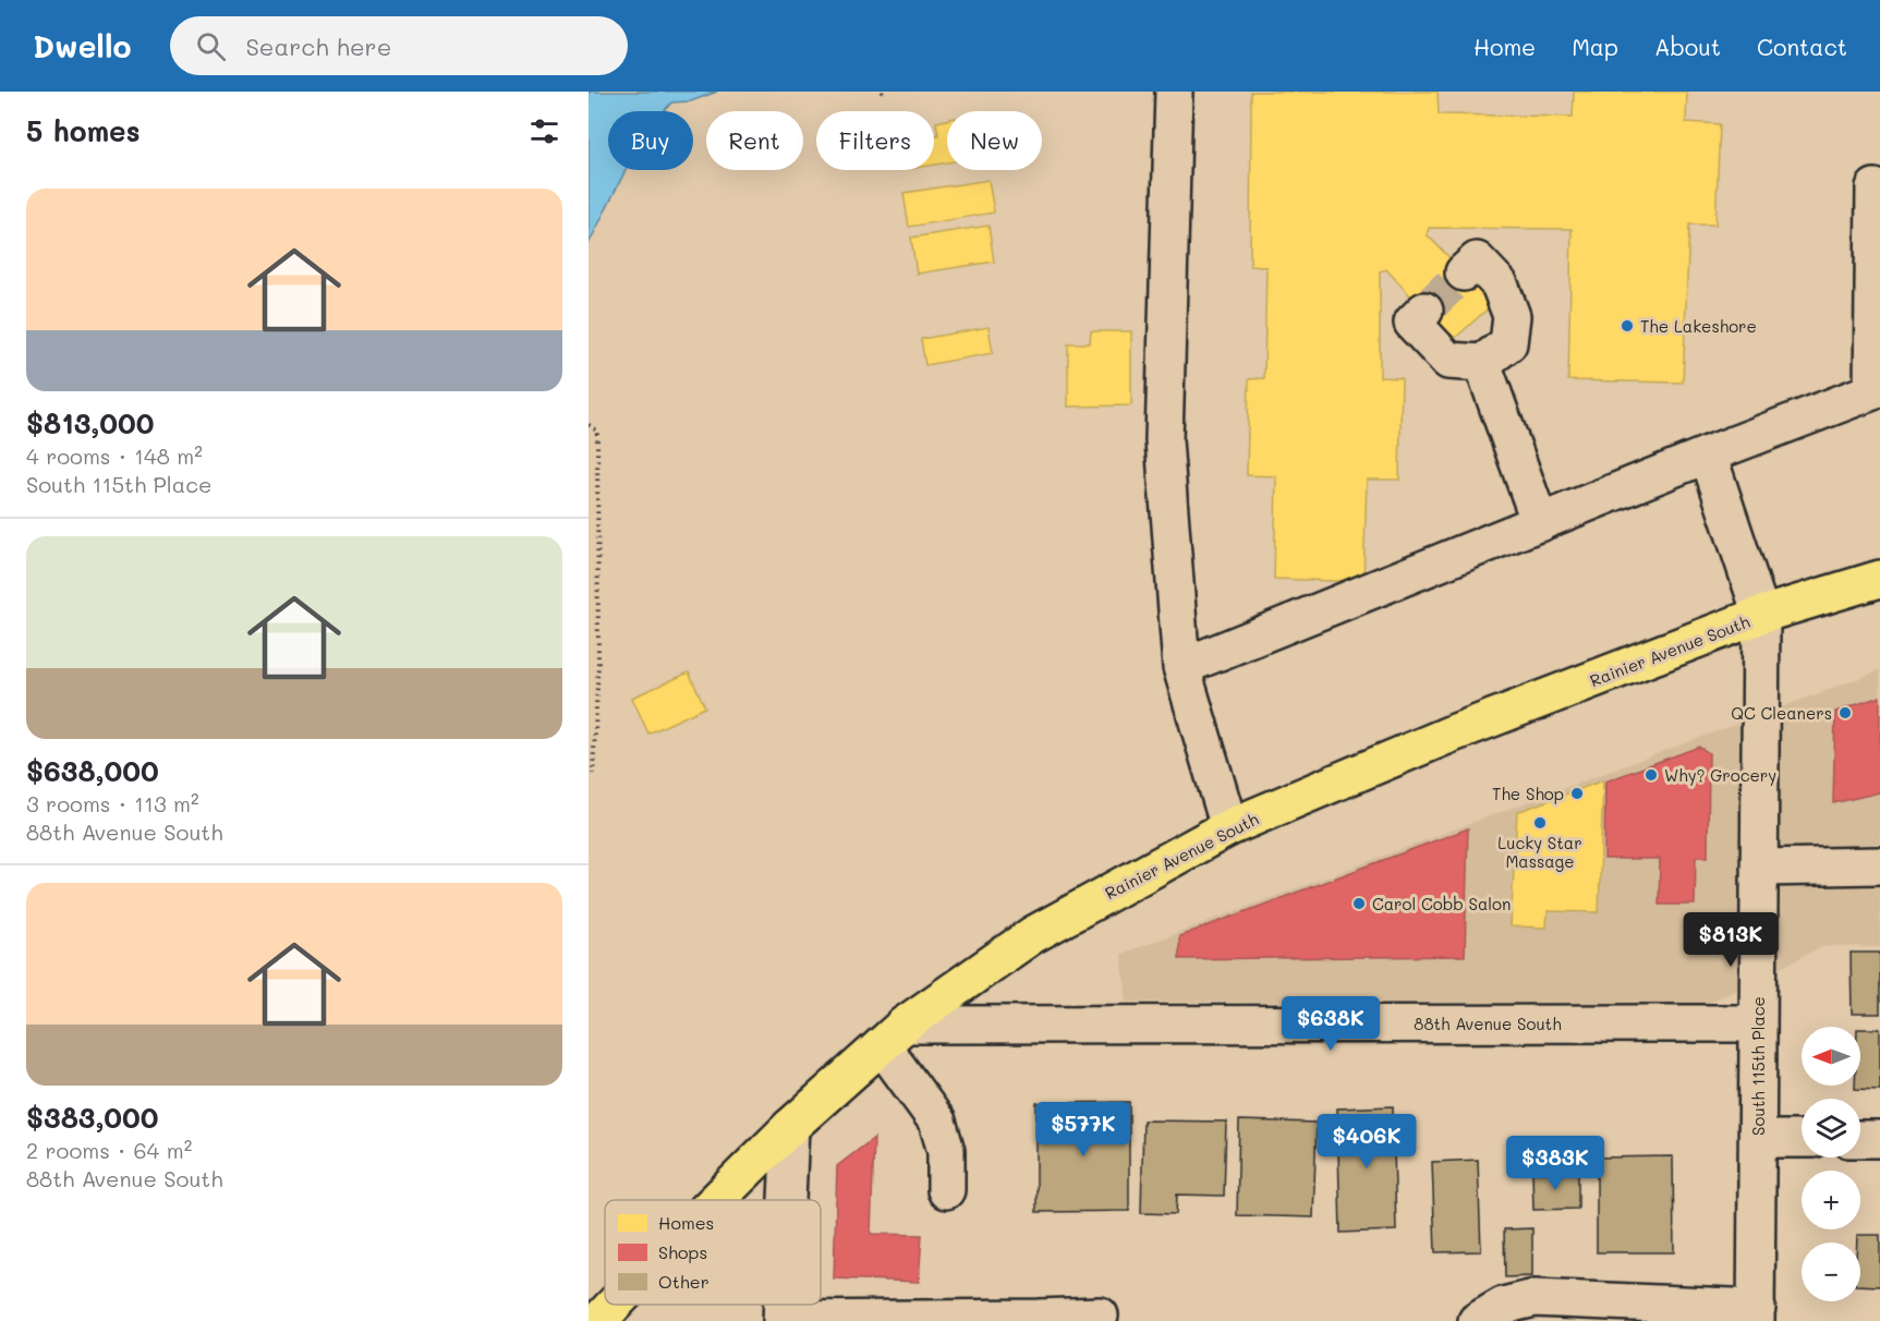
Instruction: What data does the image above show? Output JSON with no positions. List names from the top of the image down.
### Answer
{
  "streets": {
    "main road": ["Rainier Avenue South"],
    "street": ["88th Avenue South", "South 115th Place"]
  },
  "crossings": [
    ["Rainier Avenue South", "88th Avenue South"],
    ["Rainier Avenue South", "South 115th Place"],
    ["88th Avenue South", "South 115th Place"]
  ],
  "places": [
    "The Lakeshore",
    "QC Cleaners",
    "Why? Grocery",
    "The Shop",
    "Lucky Star Massage",
    "Carol Cobb Salon"
  ],
  "legend": ["Homes", "Shops", "Other"],
  "north": "left",
  "page": {
    "header": "Dwello",
    "search": "Search here",
    "nav": [
      "Home",
      "Map",
      "About",
      "Contact"
    ],
    "heading": "5 homes",
    "chip": [
      "Buy",
      "Rent",
      "Filters",
      "New"
    ],
    "list": [
      {
        "name": "$813,000",
        "note": "4 rooms · 148 m² · South 115th Place"
      },
      {
        "name": "$638,000",
        "note": "3 rooms · 113 m² · 88th Avenue South"
      },
      {
        "name": "$383,000",
        "note": "2 rooms · 64 m² · 88th Avenue South"
      }
    ],
    "price": [
      "$813K",
      "$638K",
      "$577K",
      "$406K",
      "$383K"
    ],
    "map_buttons": ["+", "−"]
  }
}
